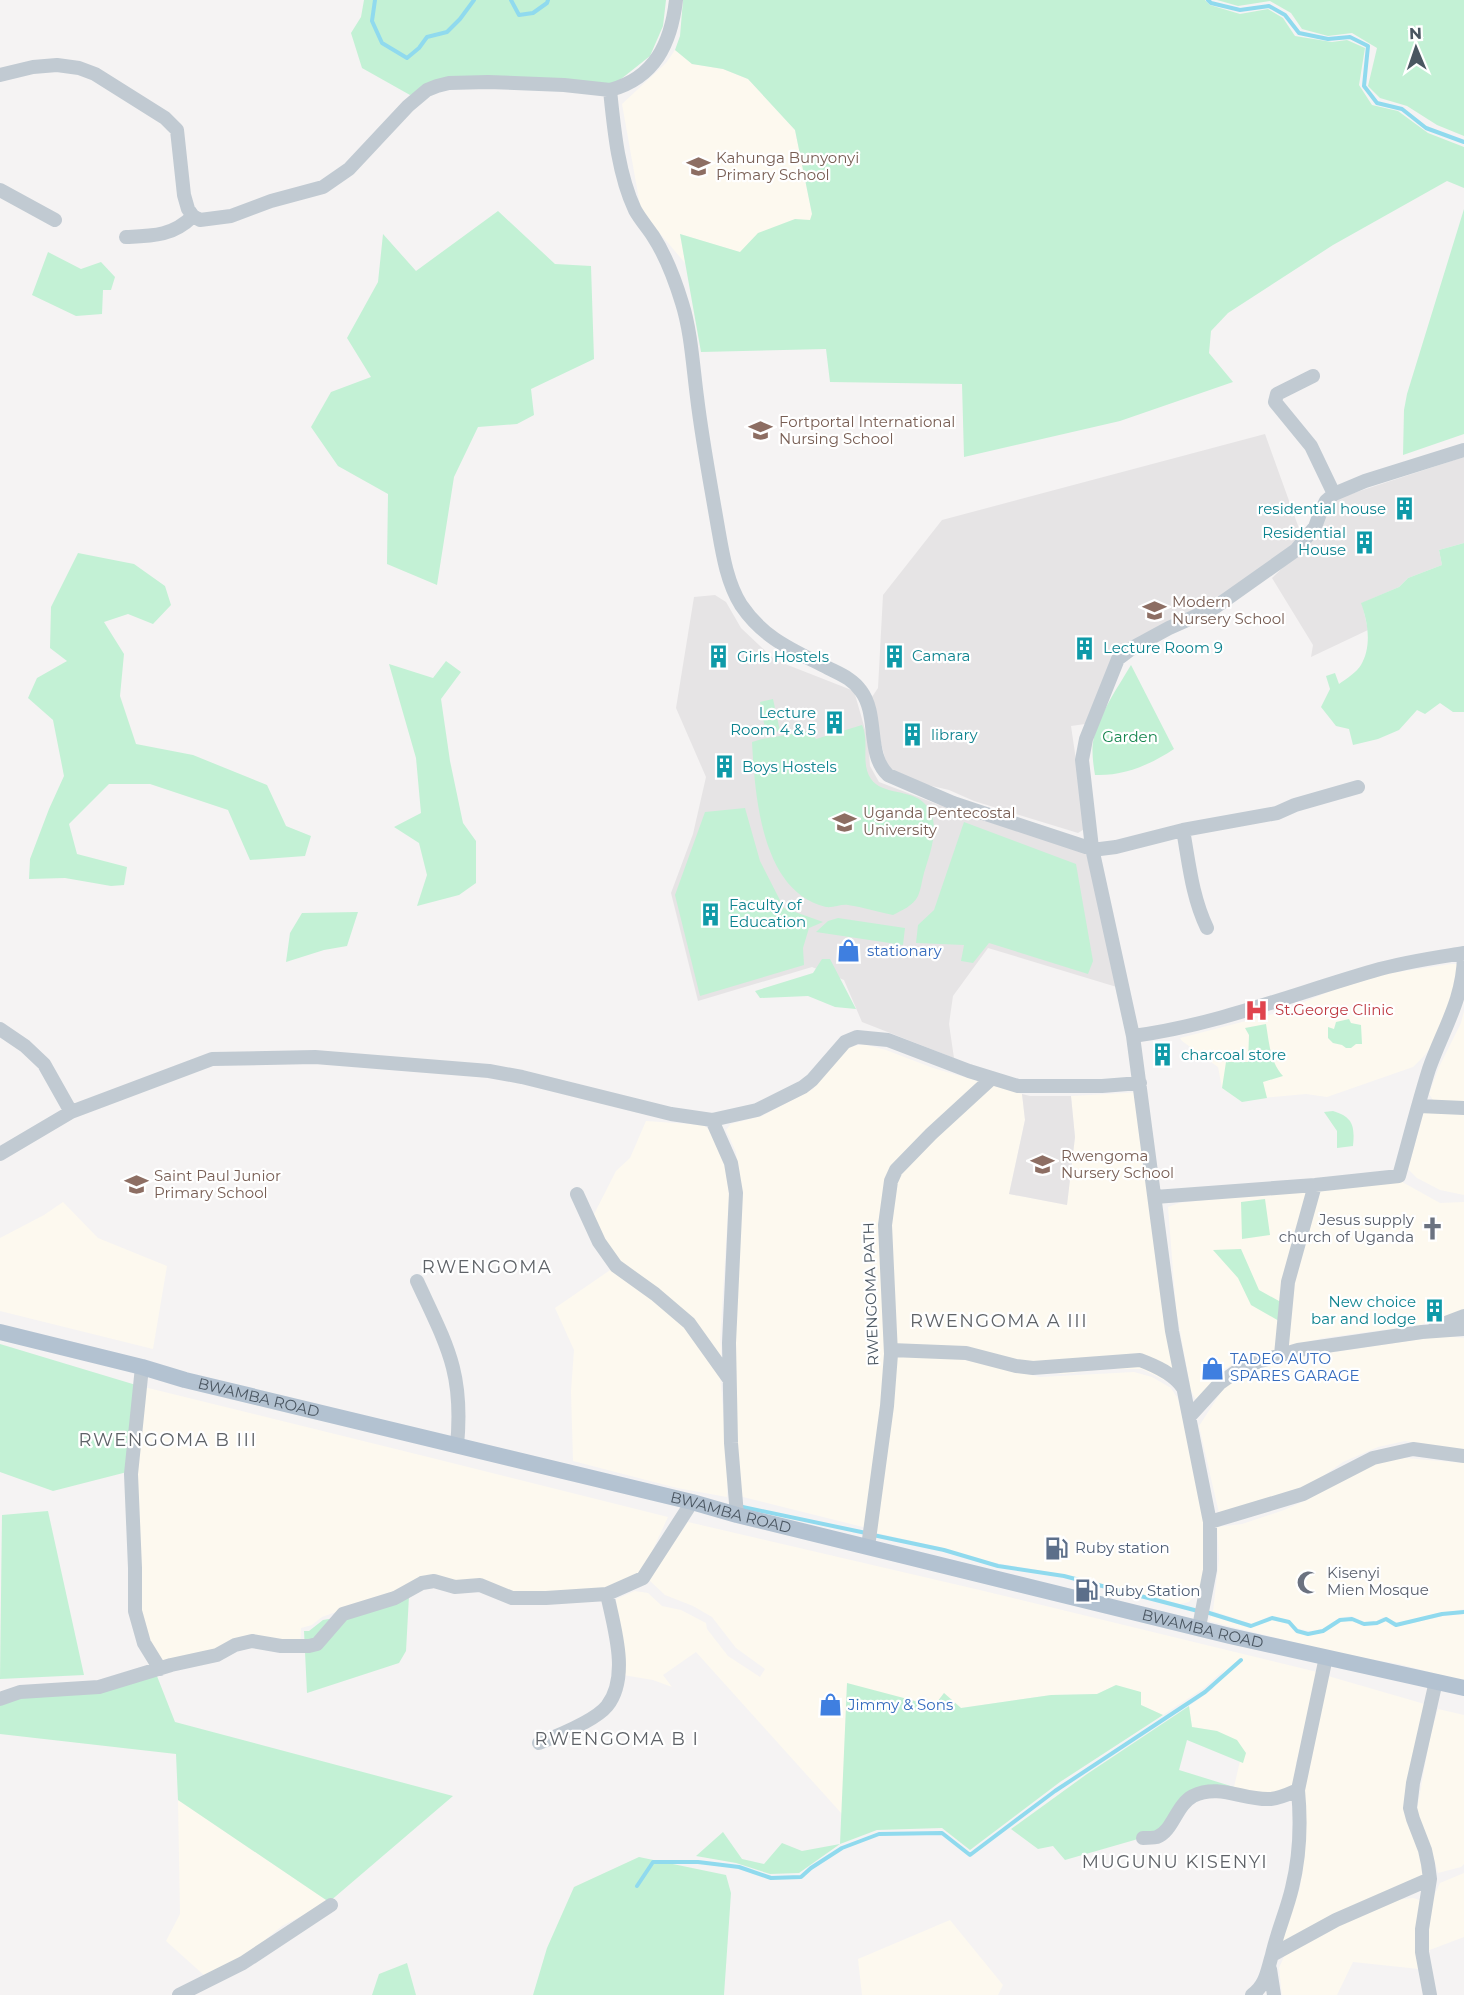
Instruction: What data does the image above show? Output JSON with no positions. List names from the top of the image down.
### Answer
{
  "streets": {
    "main road": ["BWAMBA ROAD"],
    "street": ["RWENGOMA PATH"]
  },
  "crossings": [
    ["RWENGOMA PATH", "BWAMBA ROAD"]
  ],
  "districts": [
    "RWENGOMA",
    "RWENGOMA A III",
    "RWENGOMA B III",
    "RWENGOMA B I",
    "MUGUNU KISENYI"
  ],
  "parks": ["Garden"],
  "places": {
    "school or university": [
      "Kahunga Bunyonyi Primary School",
      "Fortportal International Nursing School",
      "Modern Nursery School",
      "Uganda Pentecostal University",
      "Rwengoma Nursery School",
      "Saint Paul Junior Primary School"
    ],
    "building": [
      "residential house",
      "Residential House",
      "Lecture Room 9",
      "Camara",
      "Girls Hostels",
      "Lecture Room 4 & 5",
      "library",
      "Boys Hostels",
      "Faculty of Education",
      "charcoal store",
      "New choice bar and lodge"
    ],
    "shop": ["stationary", "TADEO AUTO SPARES GARAGE", "Jimmy & Sons"],
    "hospital": ["St.George Clinic"],
    "church": ["Jesus supply church of Uganda"],
    "fuel station": ["Ruby station", "Ruby Station"],
    "mosque": ["Kisenyi Mien Mosque"]
  },
  "north": "top"
}
